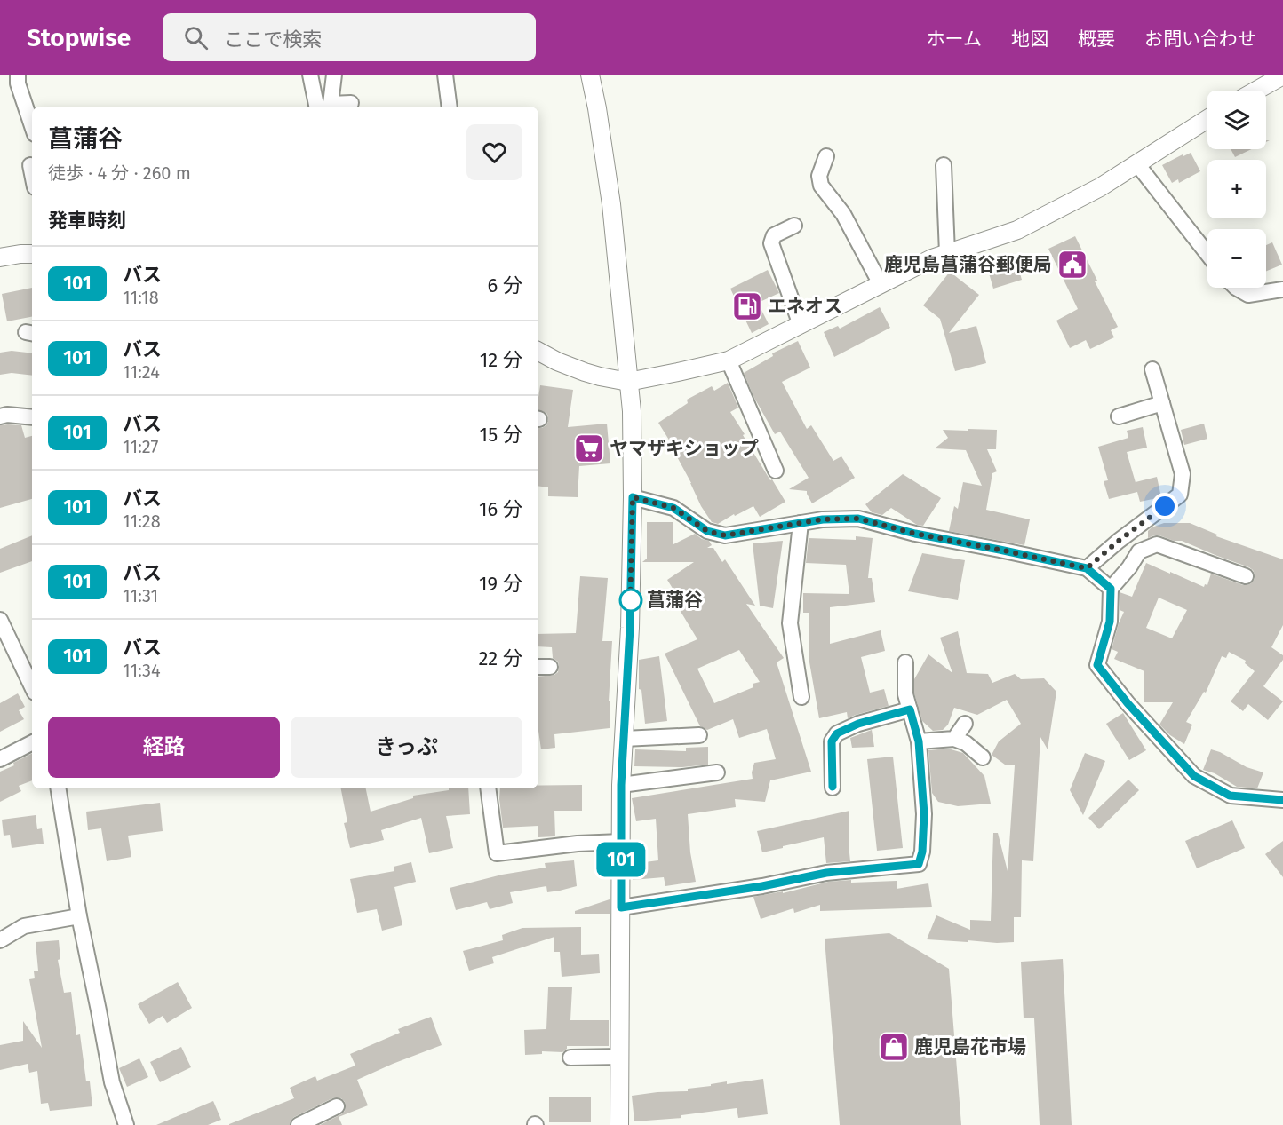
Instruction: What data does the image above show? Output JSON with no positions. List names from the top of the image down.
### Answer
{
  "places": {
    "public building": ["鹿児島菖蒲谷郵便局"],
    "fuel station": ["エネオス"],
    "supermarket": ["ヤマザキショップ"],
    "other": ["菖蒲谷"],
    "shop": ["鹿児島花市場"]
  },
  "lines": ["bus line 101"],
  "page": {
    "header": "Stopwise",
    "search": "ここで検索",
    "nav": [
      "ホーム",
      "地図",
      "概要",
      "お問い合わせ"
    ],
    "on_map": "101",
    "map_buttons": ["+", "−"],
    "heading": [
      ["菖蒲谷", "徒歩 · 4 分 · 260 m"],
      "発車時刻"
    ],
    "list": [
      {
        "mark": "101",
        "name": "バス",
        "note": "11:18",
        "value": "6 分"
      },
      {
        "mark": "101",
        "name": "バス",
        "note": "11:24",
        "value": "12 分"
      },
      {
        "mark": "101",
        "name": "バス",
        "note": "11:27",
        "value": "15 分"
      },
      {
        "mark": "101",
        "name": "バス",
        "note": "11:28",
        "value": "16 分"
      },
      {
        "mark": "101",
        "name": "バス",
        "note": "11:31",
        "value": "19 分"
      },
      {
        "mark": "101",
        "name": "バス",
        "note": "11:34",
        "value": "22 分"
      }
    ],
    "buttons": ["経路", "きっぷ"]
  }
}
